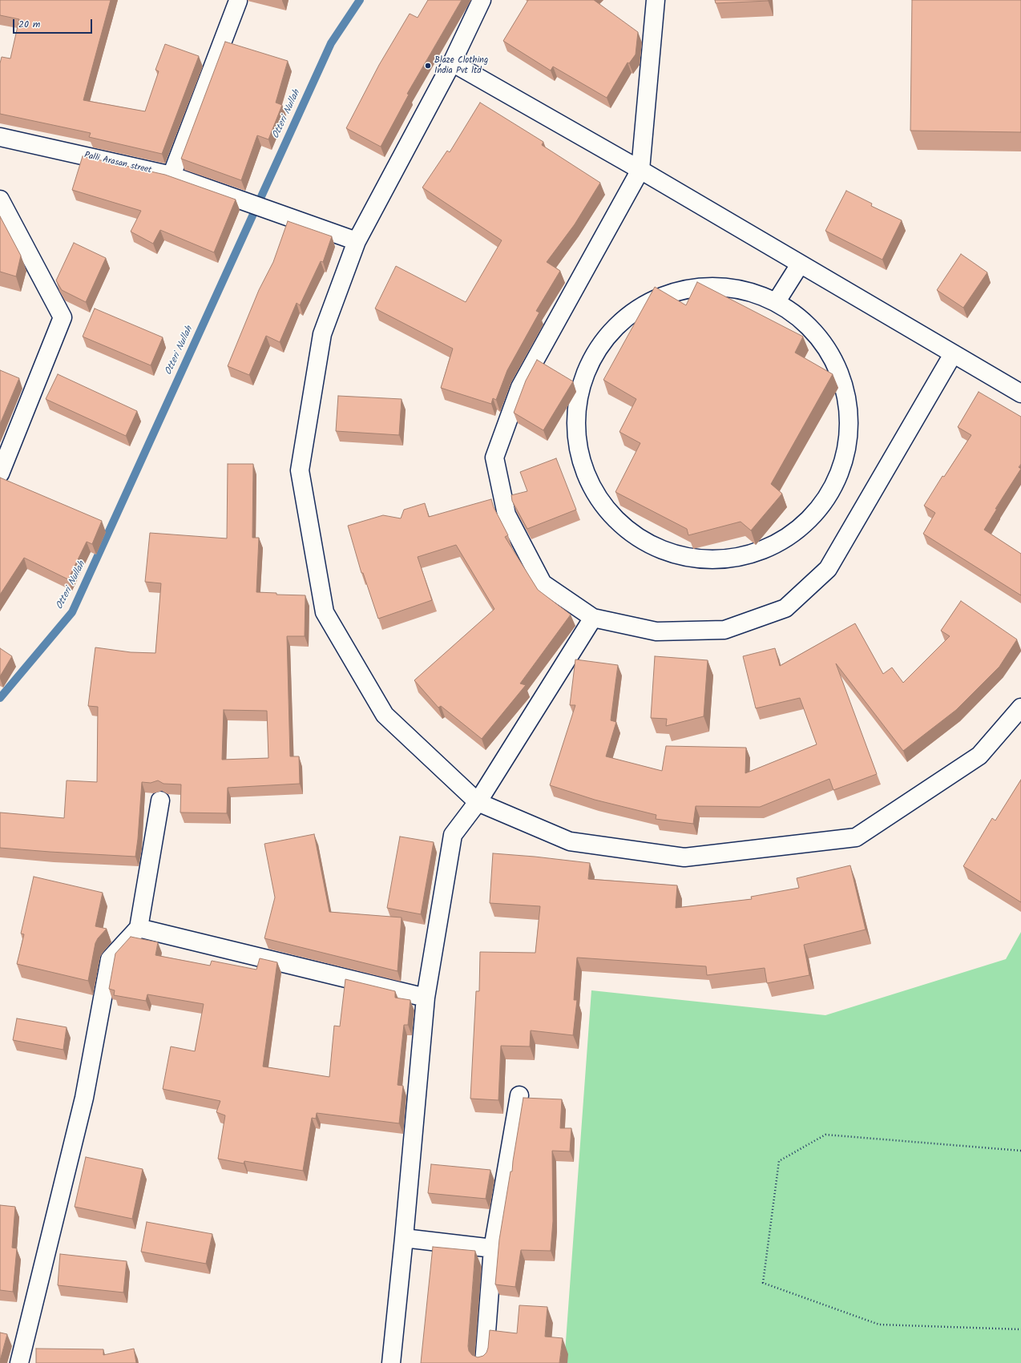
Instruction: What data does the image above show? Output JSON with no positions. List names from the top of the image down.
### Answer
{
  "streets": {
    "street": ["Palli Arasan street"]
  },
  "water": ["Otteri Nullah"],
  "places": ["Blaze Clothing India Pvt ltd"],
  "scale_bar": "20 m"
}
